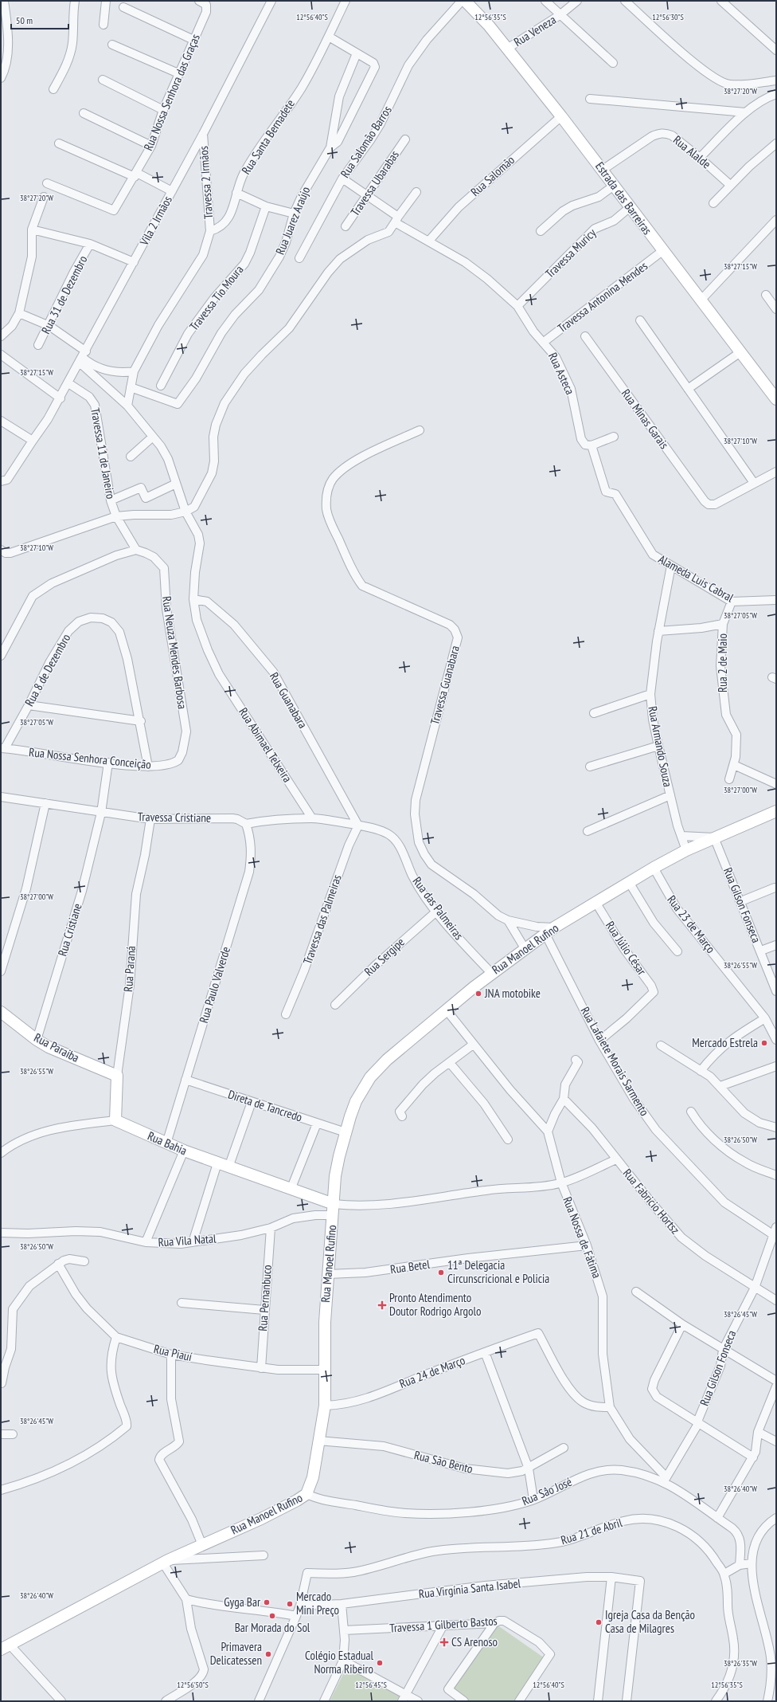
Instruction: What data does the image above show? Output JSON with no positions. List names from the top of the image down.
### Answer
{
  "streets": {
    "main road": [
      "Estrada das Barreiras",
      "Rua Manoel Rufino",
      "Rua Paraná",
      "Rua Paraiba",
      "Rua Bahia"
    ],
    "street": [
      "Rua Veneza",
      "Rua Nossa Senhora das Graças",
      "Rua Santa Bernadete",
      "Rua Salomão Barros",
      "Rua Alalde",
      "Rua Salomão",
      "Travessa 2 Irmãos",
      "Travessa Ubarabas",
      "Vila 2 Irmãos",
      "Rua Juarez Araújo",
      "Travessa Muricy",
      "Rua 31 de Dezembro",
      "Travessa Antonina Mendes",
      "Travessa Tio Moura",
      "Rua Asteca",
      "Rua Minas Garais",
      "Travessa 11 de Janeiro",
      "Alameda Luis Cabral",
      "Rua Neuza Mendes Barbosa",
      "Rua 2 de Maio",
      "Rua 8 de Dezembro",
      "Travessa Guanabara",
      "Rua Guanabara",
      "Rua Abimael Telxeira",
      "Rua Armando Souza",
      "Rua Nossa Senhora Conceição",
      "Travessa Cristiane",
      "Rua Gilson Fonseca",
      "Rua das Palmeiras",
      "Travessa das Palmeiras",
      "Rua 23 de Março",
      "Rua Cristiane",
      "Rua Júlio César",
      "Rua Sergipe",
      "Rua Paulo Valverde",
      "Rua Lafaiete Morais Sarmento",
      "Direta de Tancredo",
      "Rua Fabricio Hortsz",
      "Rua Nossa de Fátima",
      "Rua Vila Natal",
      "Rua Betel",
      "Rua Pernanbuco",
      "Rua Piauí",
      "Rua 24 de Março",
      "Rua São Bento",
      "Rua Sâo José",
      "Rua 21 de Abril",
      "Rua Virgínia Santa Isabel",
      "Travessa 1 Gilberto Bastos"
    ]
  },
  "crossings": [
    ["Rua Veneza", "Estrada das Barreiras"],
    ["Rua Santa Bernadete", "Travessa 2 Irmãos"],
    ["Rua Salomão Barros", "Rua Asteca"],
    ["Rua Alalde", "Estrada das Barreiras"],
    ["Rua Salomão", "Estrada das Barreiras"],
    ["Rua Salomão", "Rua Asteca"],
    ["Travessa 2 Irmãos", "Vila 2 Irmãos"],
    ["Travessa Ubarabas", "Rua Asteca"],
    ["Estrada das Barreiras", "Travessa Muricy"],
    ["Estrada das Barreiras", "Travessa Antonina Mendes"],
    ["Vila 2 Irmãos", "Travessa 11 de Janeiro"],
    ["Vila 2 Irmãos", "Rua Abimael Telxeira"],
    ["Travessa Muricy", "Rua Asteca"],
    ["Travessa Antonina Mendes", "Rua Asteca"],
    ["Rua Asteca", "Alameda Luis Cabral"],
    ["Travessa 11 de Janeiro", "Rua Neuza Mendes Barbosa"],
    ["Alameda Luis Cabral", "Rua 2 de Maio"],
    ["Alameda Luis Cabral", "Rua Armando Souza"],
    ["Rua Neuza Mendes Barbosa", "Rua Nossa Senhora Conceição"],
    ["Rua 8 de Dezembro", "Rua Nossa Senhora Conceição"],
    ["Travessa Guanabara", "Rua Manoel Rufino"],
    ["Travessa Guanabara", "Rua Lafaiete Morais Sarmento"],
    ["Rua Guanabara", "Rua Abimael Telxeira"],
    ["Rua Guanabara", "Rua das Palmeiras"],
    ["Rua Guanabara", "Travessa das Palmeiras"],
    ["Rua Abimael Telxeira", "Rua das Palmeiras"],
    ["Rua Armando Souza", "Rua Manoel Rufino"],
    ["Rua Nossa Senhora Conceição", "Rua Cristiane"],
    ["Travessa Cristiane", "Rua das Palmeiras"],
    ["Travessa Cristiane", "Rua Cristiane"],
    ["Travessa Cristiane", "Rua Paraná"],
    ["Travessa Cristiane", "Rua Paulo Valverde"],
    ["Rua Gilson Fonseca", "Rua Manoel Rufino"],
    ["Rua Gilson Fonseca", "Rua Lafaiete Morais Sarmento"],
    ["Rua Gilson Fonseca", "Rua Fabricio Hortsz"],
    ["Rua Gilson Fonseca", "Rua Nossa de Fátima"],
    ["Rua Gilson Fonseca", "Rua Sâo José"],
    ["Rua das Palmeiras", "Travessa das Palmeiras"],
    ["Rua das Palmeiras", "Rua Manoel Rufino"],
    ["Rua das Palmeiras", "Rua Sergipe"],
    ["Rua das Palmeiras", "Rua Paulo Valverde"],
    ["Rua 23 de Março", "Rua Manoel Rufino"],
    ["Rua Cristiane", "Rua Paraiba"],
    ["Rua Júlio César", "Rua Manoel Rufino"],
    ["Rua Júlio César", "Rua Lafaiete Morais Sarmento"],
    ["Rua Manoel Rufino", "Rua Lafaiete Morais Sarmento"],
    ["Rua Manoel Rufino", "Direta de Tancredo"],
    ["Rua Manoel Rufino", "Rua Bahia"],
    ["Rua Manoel Rufino", "Rua Nossa de Fátima"],
    ["Rua Manoel Rufino", "Rua Vila Natal"],
    ["Rua Manoel Rufino", "Rua Betel"],
    ["Rua Manoel Rufino", "Rua Piauí"],
    ["Rua Manoel Rufino", "Rua 24 de Março"],
    ["Rua Manoel Rufino", "Rua São Bento"],
    ["Rua Manoel Rufino", "Rua Sâo José"],
    ["Rua Paraná", "Rua Paraiba"],
    ["Rua Paraná", "Rua Bahia"],
    ["Rua Paulo Valverde", "Direta de Tancredo"],
    ["Rua Paulo Valverde", "Rua Bahia"],
    ["Rua Nossa de Fátima", "Rua Betel"],
    ["Rua Nossa de Fátima", "Rua 24 de Março"],
    ["Rua Nossa de Fátima", "Rua Sâo José"],
    ["Rua Vila Natal", "Rua Pernanbuco"],
    ["Rua Pernanbuco", "Rua Piauí"],
    ["Rua 21 de Abril", "Rua Virgínia Santa Isabel"]
  ],
  "places": {
    "other": [
      "JNA motobike",
      "Mercado Estrela",
      "11ª Delegacia Circunscricional e Policia",
      "Gyga Bar",
      "Mercado Mini Preço",
      "Bar Morada do Sol",
      "Igreja Casa da Benção Casa de Milagres",
      "Primavera Delicatessen",
      "Colégio Estadual Norma Ribeiro"
    ],
    "health": ["Pronto Atendimento Doutor Rodrigo Argolo", "CS Arenoso"]
  },
  "scale_bar": "50 m",
  "coordinates": [
    "12°56'40\"S",
    "12°56'35\"S",
    "12°56'30\"S",
    "38°27'20\"W",
    "38°27'15\"W",
    "38°27'10\"W",
    "38°27'05\"W",
    "38°27'00\"W",
    "38°26'55\"W",
    "38°26'50\"W",
    "38°26'45\"W",
    "38°26'40\"W",
    "38°26'35\"W",
    "12°56'50\"S",
    "12°56'45\"S"
  ]
}
